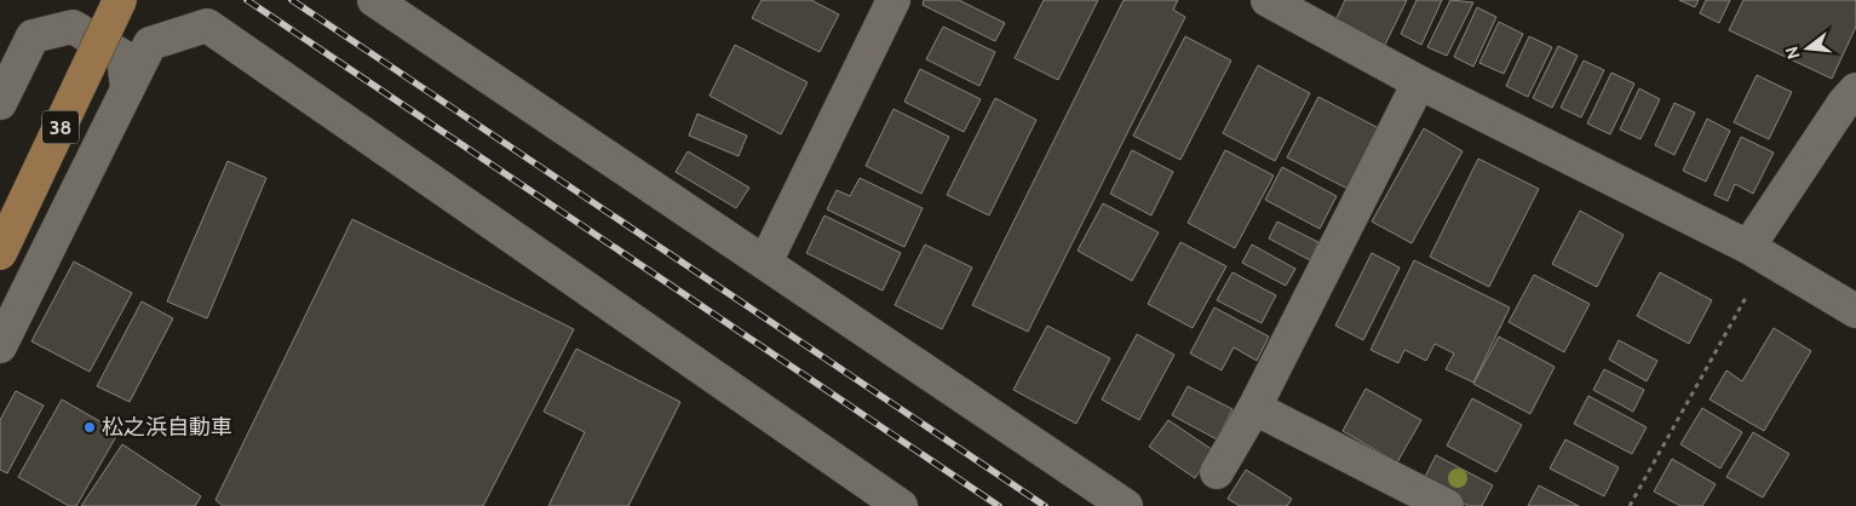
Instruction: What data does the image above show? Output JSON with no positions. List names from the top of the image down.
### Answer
{
  "streets": {
    "main road": ["38"]
  },
  "places": ["松之浜自動車"],
  "north": "left"
}
